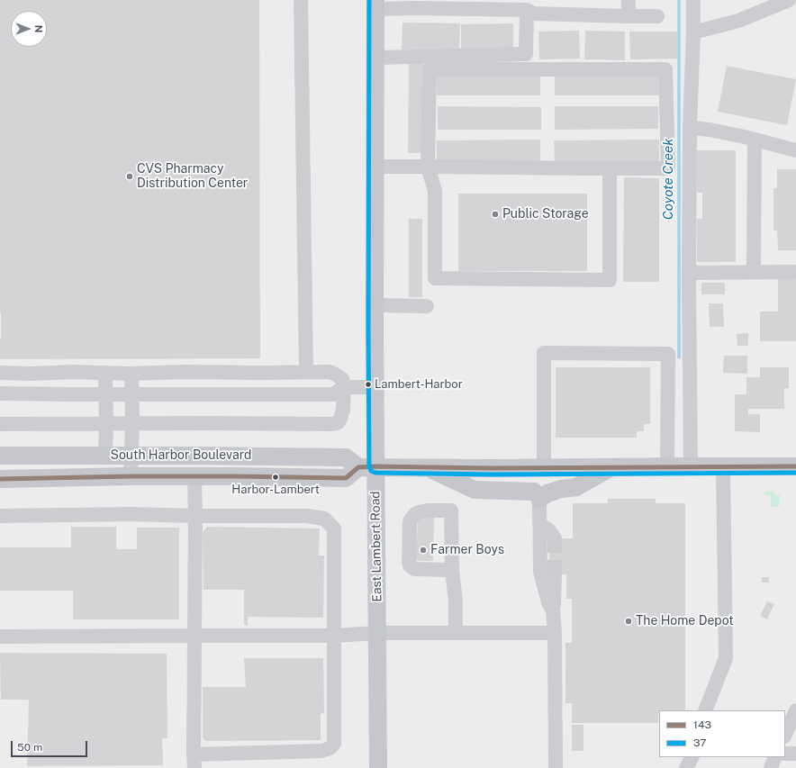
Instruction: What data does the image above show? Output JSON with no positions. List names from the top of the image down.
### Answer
{
  "streets": {
    "main road": ["South Harbor Boulevard", "East Lambert Road"]
  },
  "crossings": [
    ["South Harbor Boulevard", "East Lambert Road"]
  ],
  "water": ["Coyote Creek"],
  "places": [
    "CVS Pharmacy Distribution Center",
    "Public Storage",
    "Lambert-Harbor",
    "Harbor-Lambert",
    "Farmer Boys",
    "The Home Depot"
  ],
  "lines": ["transit line 37", "transit line 143"],
  "legend": ["143", "37"],
  "scale_bar": "50 m",
  "north": "right"
}
